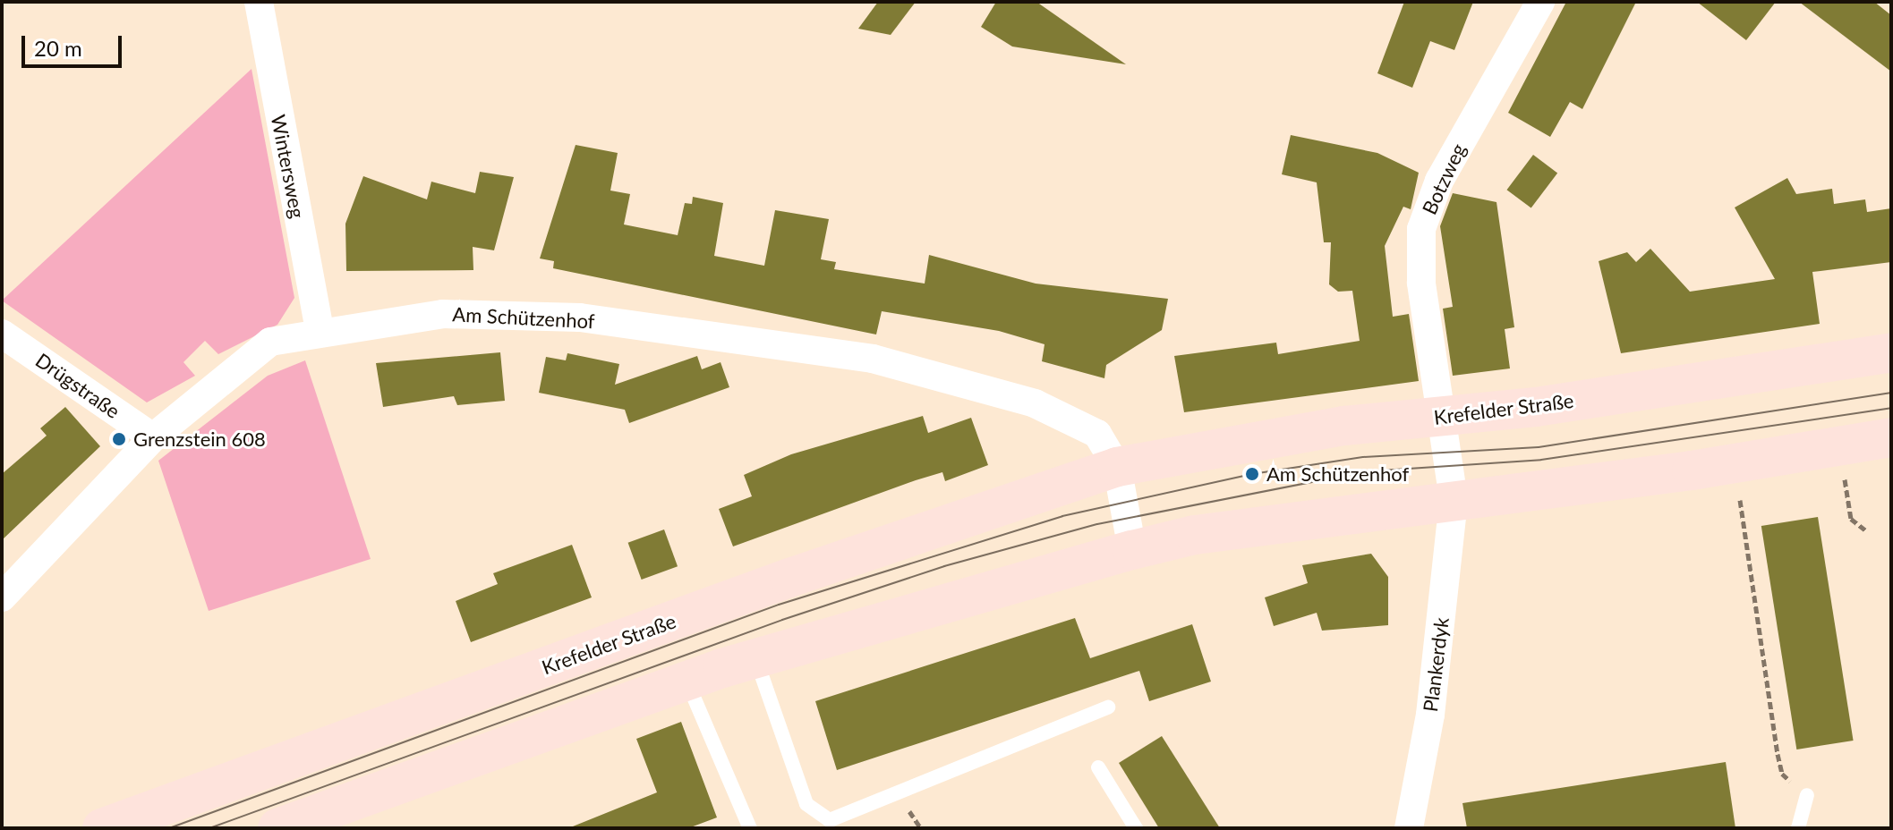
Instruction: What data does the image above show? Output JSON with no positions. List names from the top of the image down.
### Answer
{
  "streets": {
    "street": [
      "Wintersweg",
      "Botzweg",
      "Am Schützenhof",
      "Drügstraße",
      "Krefelder Straße",
      "Plankerdyk"
    ]
  },
  "crossings": [
    ["Wintersweg", "Am Schützenhof"],
    ["Botzweg", "Krefelder Straße"],
    ["Botzweg", "Plankerdyk"],
    ["Am Schützenhof", "Drügstraße"],
    ["Am Schützenhof", "Krefelder Straße"]
  ],
  "places": ["Grenzstein 608", "Am Schützenhof"],
  "scale_bar": "20 m"
}
